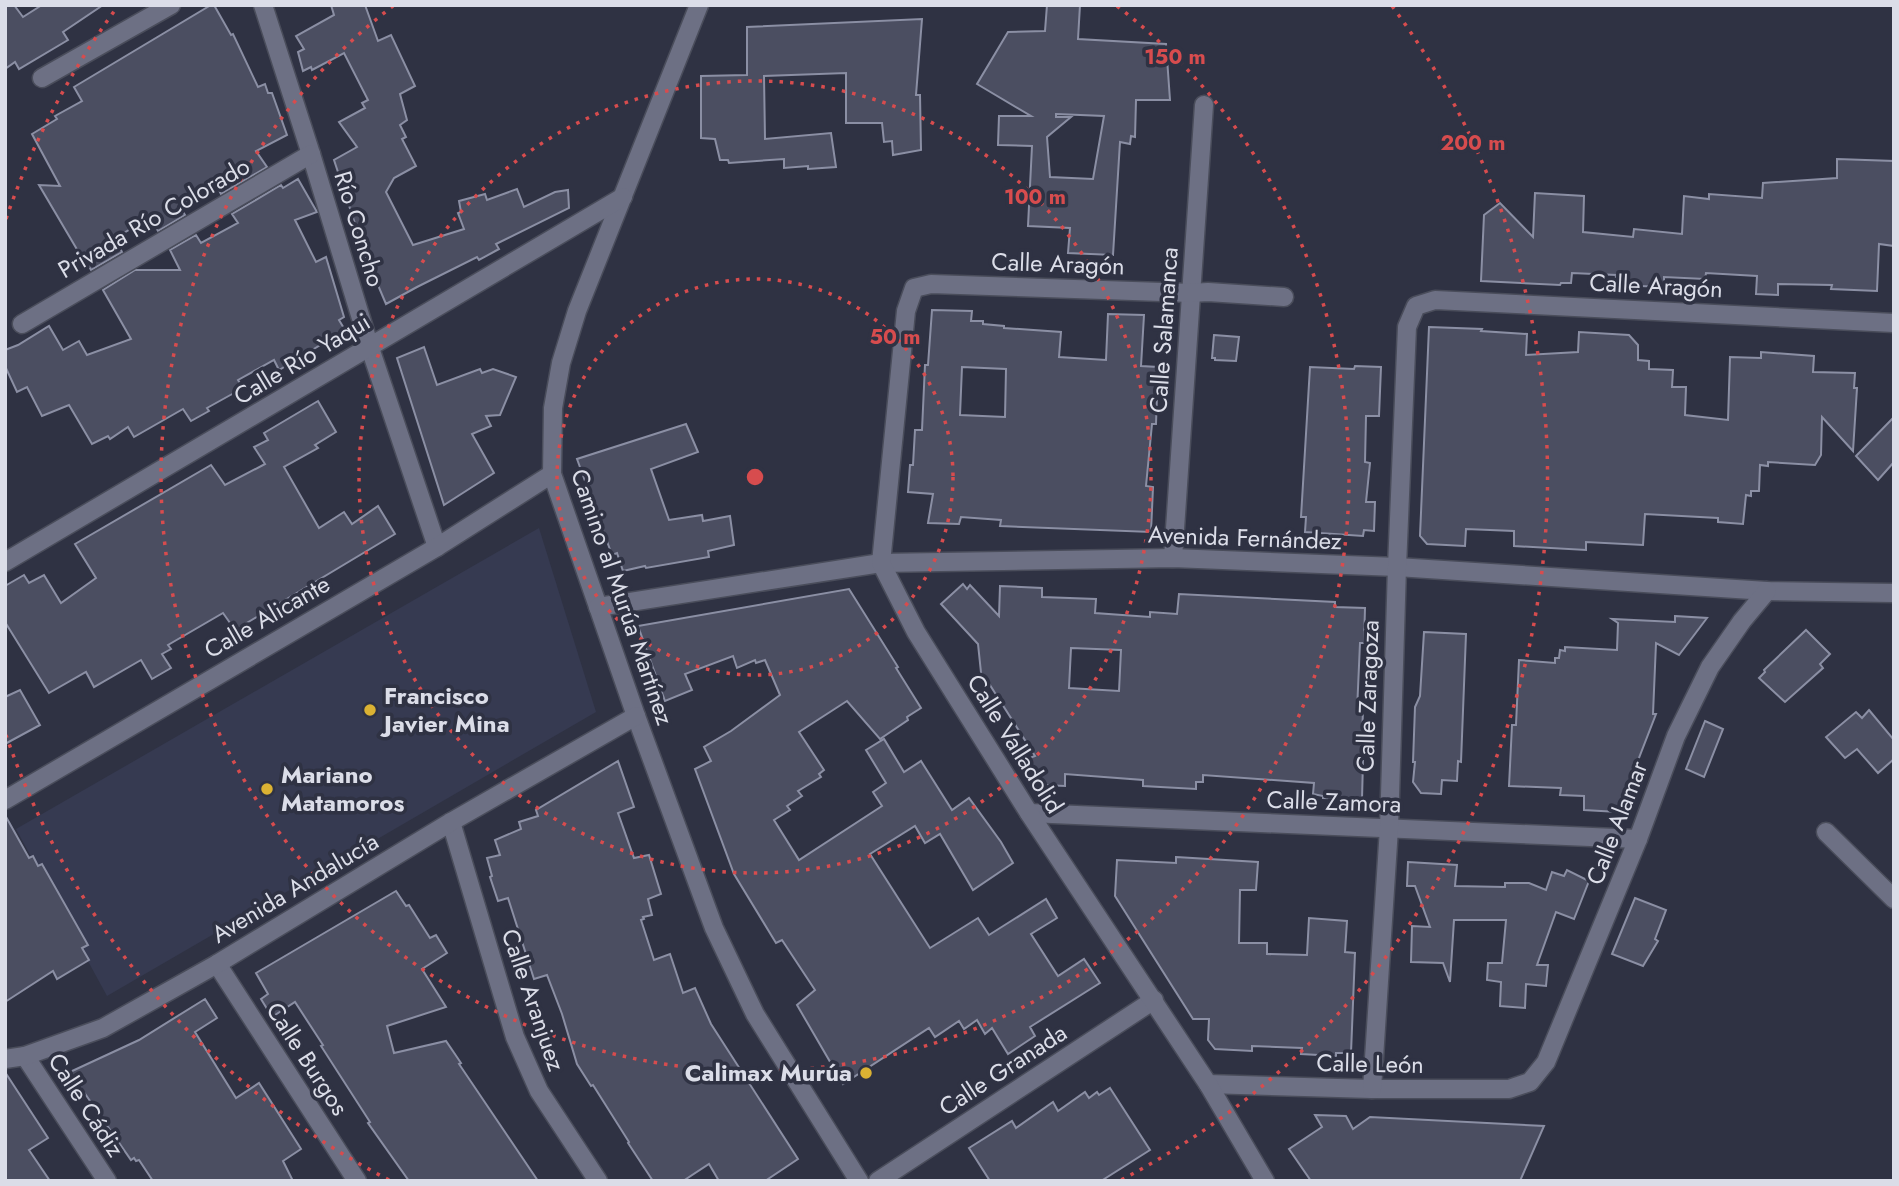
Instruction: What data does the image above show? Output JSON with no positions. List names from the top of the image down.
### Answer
{
  "streets": {
    "street": [
      "Privada Río Colorado",
      "Río Concho",
      "Calle Aragón",
      "Calle Salamanca",
      "Calle Río Yaqui",
      "Avenida Fernández",
      "Camino al Murúa Martínez",
      "Calle Alicante",
      "Calle Zaragoza",
      "Calle Valladolid",
      "Calle Zamora",
      "Calle Alamar",
      "Avenida Andalucía",
      "Calle Aranjuez",
      "Calle Burgos",
      "Calle León",
      "Calle Granada",
      "Calle Cádiz"
    ]
  },
  "crossings": [
    ["Privada Río Colorado", "Río Concho"],
    ["Río Concho", "Calle Río Yaqui"],
    ["Río Concho", "Calle Alicante"],
    ["Calle Aragón", "Calle Salamanca"],
    ["Calle Aragón", "Avenida Fernández"],
    ["Calle Aragón", "Calle Zaragoza"],
    ["Calle Aragón", "Calle Valladolid"],
    ["Calle Salamanca", "Avenida Fernández"],
    ["Calle Río Yaqui", "Camino al Murúa Martínez"],
    ["Avenida Fernández", "Camino al Murúa Martínez"],
    ["Avenida Fernández", "Calle Zaragoza"],
    ["Avenida Fernández", "Calle Valladolid"],
    ["Avenida Fernández", "Calle Alamar"],
    ["Camino al Murúa Martínez", "Calle Alicante"],
    ["Camino al Murúa Martínez", "Avenida Andalucía"],
    ["Calle Zaragoza", "Calle Zamora"],
    ["Calle Zaragoza", "Calle León"],
    ["Calle Valladolid", "Calle Zamora"],
    ["Calle Valladolid", "Calle León"],
    ["Calle Valladolid", "Calle Granada"],
    ["Calle Zamora", "Calle Alamar"],
    ["Calle Alamar", "Calle León"],
    ["Avenida Andalucía", "Calle Aranjuez"],
    ["Avenida Andalucía", "Calle Burgos"],
    ["Avenida Andalucía", "Calle Cádiz"]
  ],
  "places": ["Francisco Javier Mina", "Mariano Matamoros", "Calimax Murúa"],
  "rings": [
    "150 m",
    "200 m",
    "100 m",
    "50 m"
  ]
}
